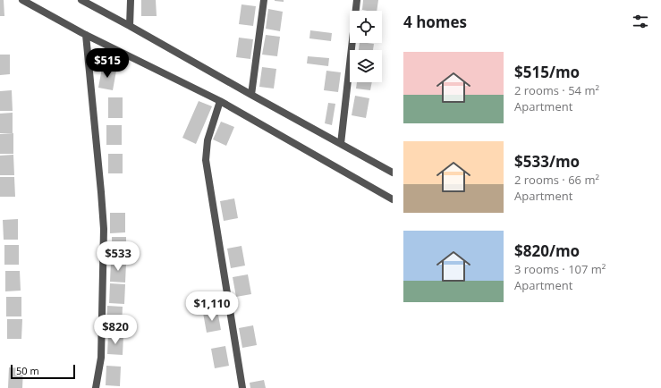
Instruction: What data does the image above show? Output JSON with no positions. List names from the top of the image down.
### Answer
{
  "scale_bar": "50 m",
  "page": {
    "heading": "4 homes",
    "list": [
      {
        "name": "$515/mo",
        "note": "2 rooms · 54 m² · Apartment"
      },
      {
        "name": "$533/mo",
        "note": "2 rooms · 66 m² · Apartment"
      },
      {
        "name": "$820/mo",
        "note": "3 rooms · 107 m² · Apartment"
      }
    ],
    "price": [
      "$515",
      "$533",
      "$1,110",
      "$820"
    ],
    "scale": "50 m"
  }
}
